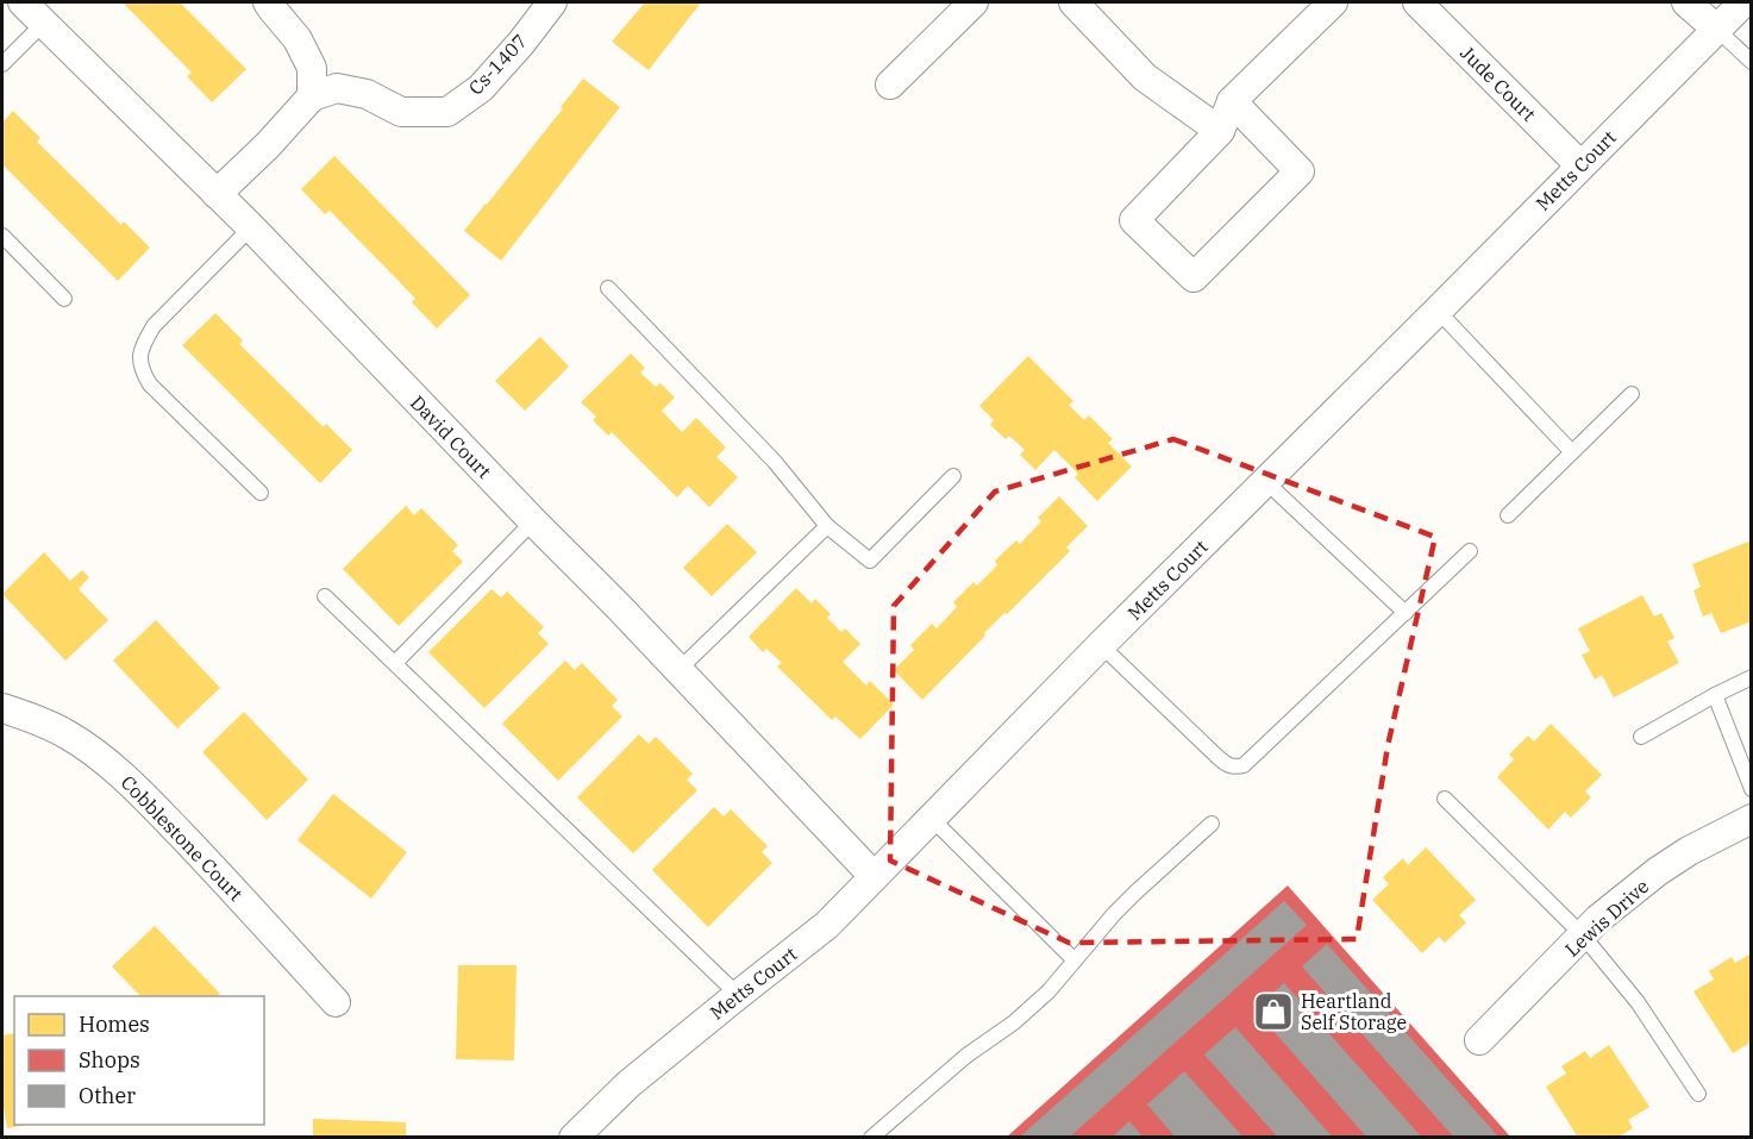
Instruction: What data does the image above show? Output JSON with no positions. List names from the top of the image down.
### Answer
{
  "streets": {
    "street": [
      "Cs-1407",
      "Jude Court",
      "Metts Court",
      "David Court",
      "Cobblestone Court",
      "Lewis Drive"
    ]
  },
  "crossings": [
    ["Jude Court", "Metts Court"],
    ["Metts Court", "David Court"]
  ],
  "places": {
    "shop": ["Heartland Self Storage"]
  },
  "legend": ["Homes", "Shops", "Other"]
}
